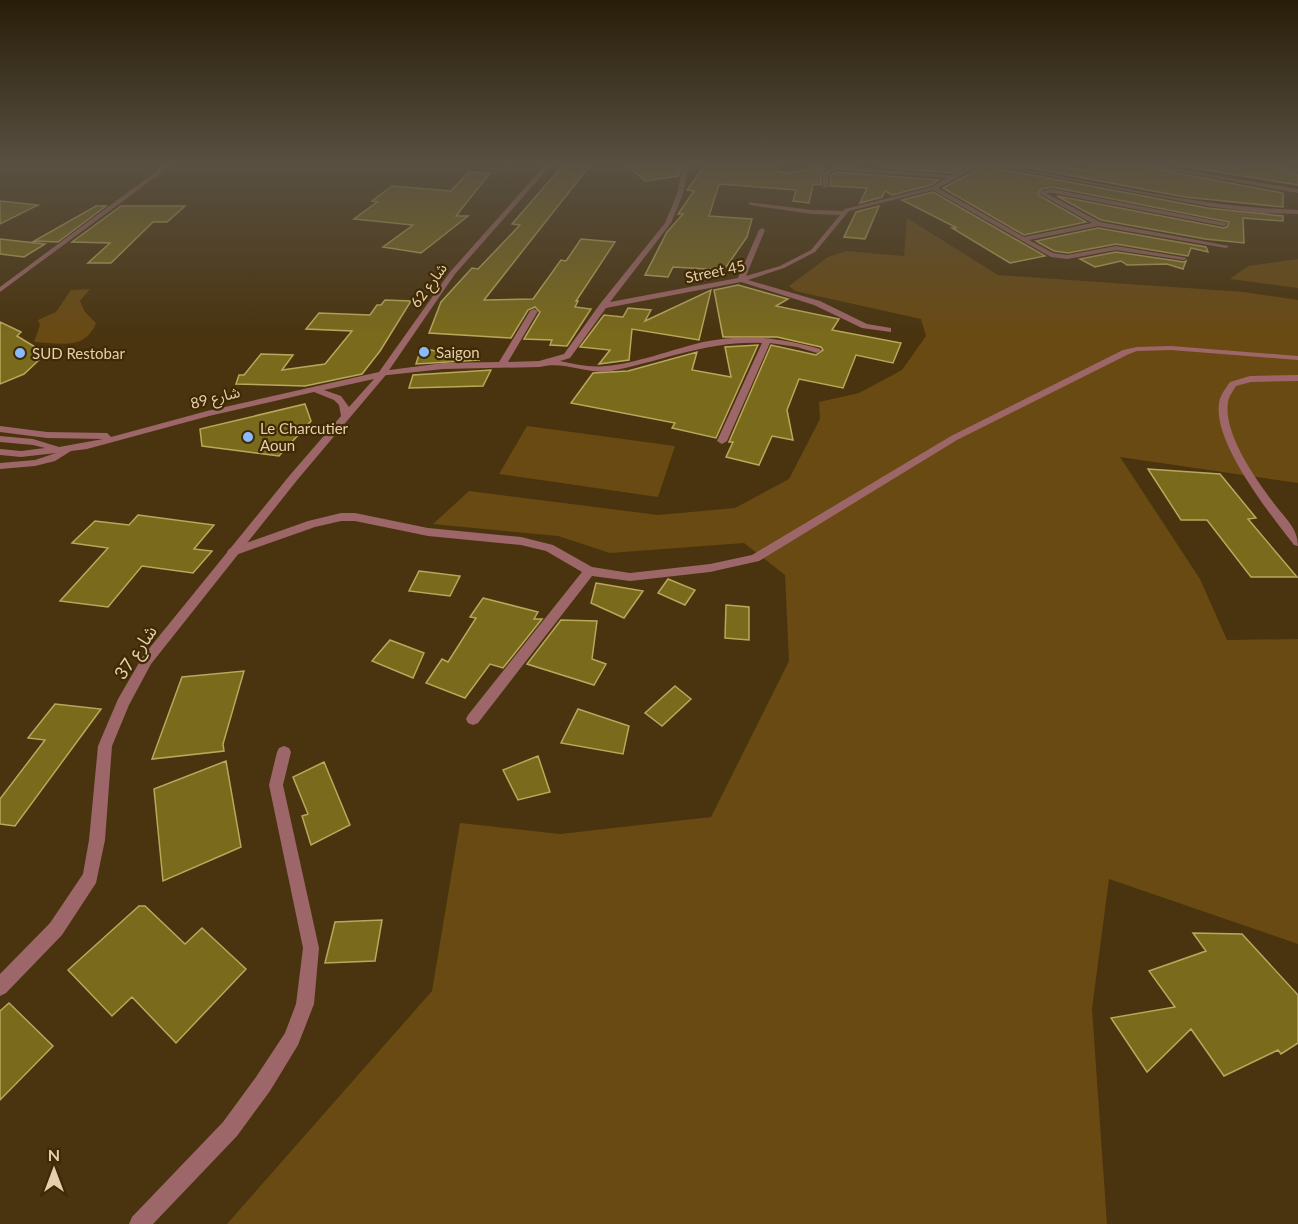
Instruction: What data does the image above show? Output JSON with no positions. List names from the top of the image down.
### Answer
{
  "streets": {
    "street": [
      "Street 45",
      "شارع 62",
      "شارع 89",
      "شارع 37"
    ]
  },
  "crossings": [
    ["شارع 62", "شارع 89"],
    ["شارع 62", "شارع 37"],
    ["شارع 89", "شارع 37"]
  ],
  "places": ["Saigon", "SUD Restobar", "Le Charcutier Aoun"],
  "north": "top"
}
